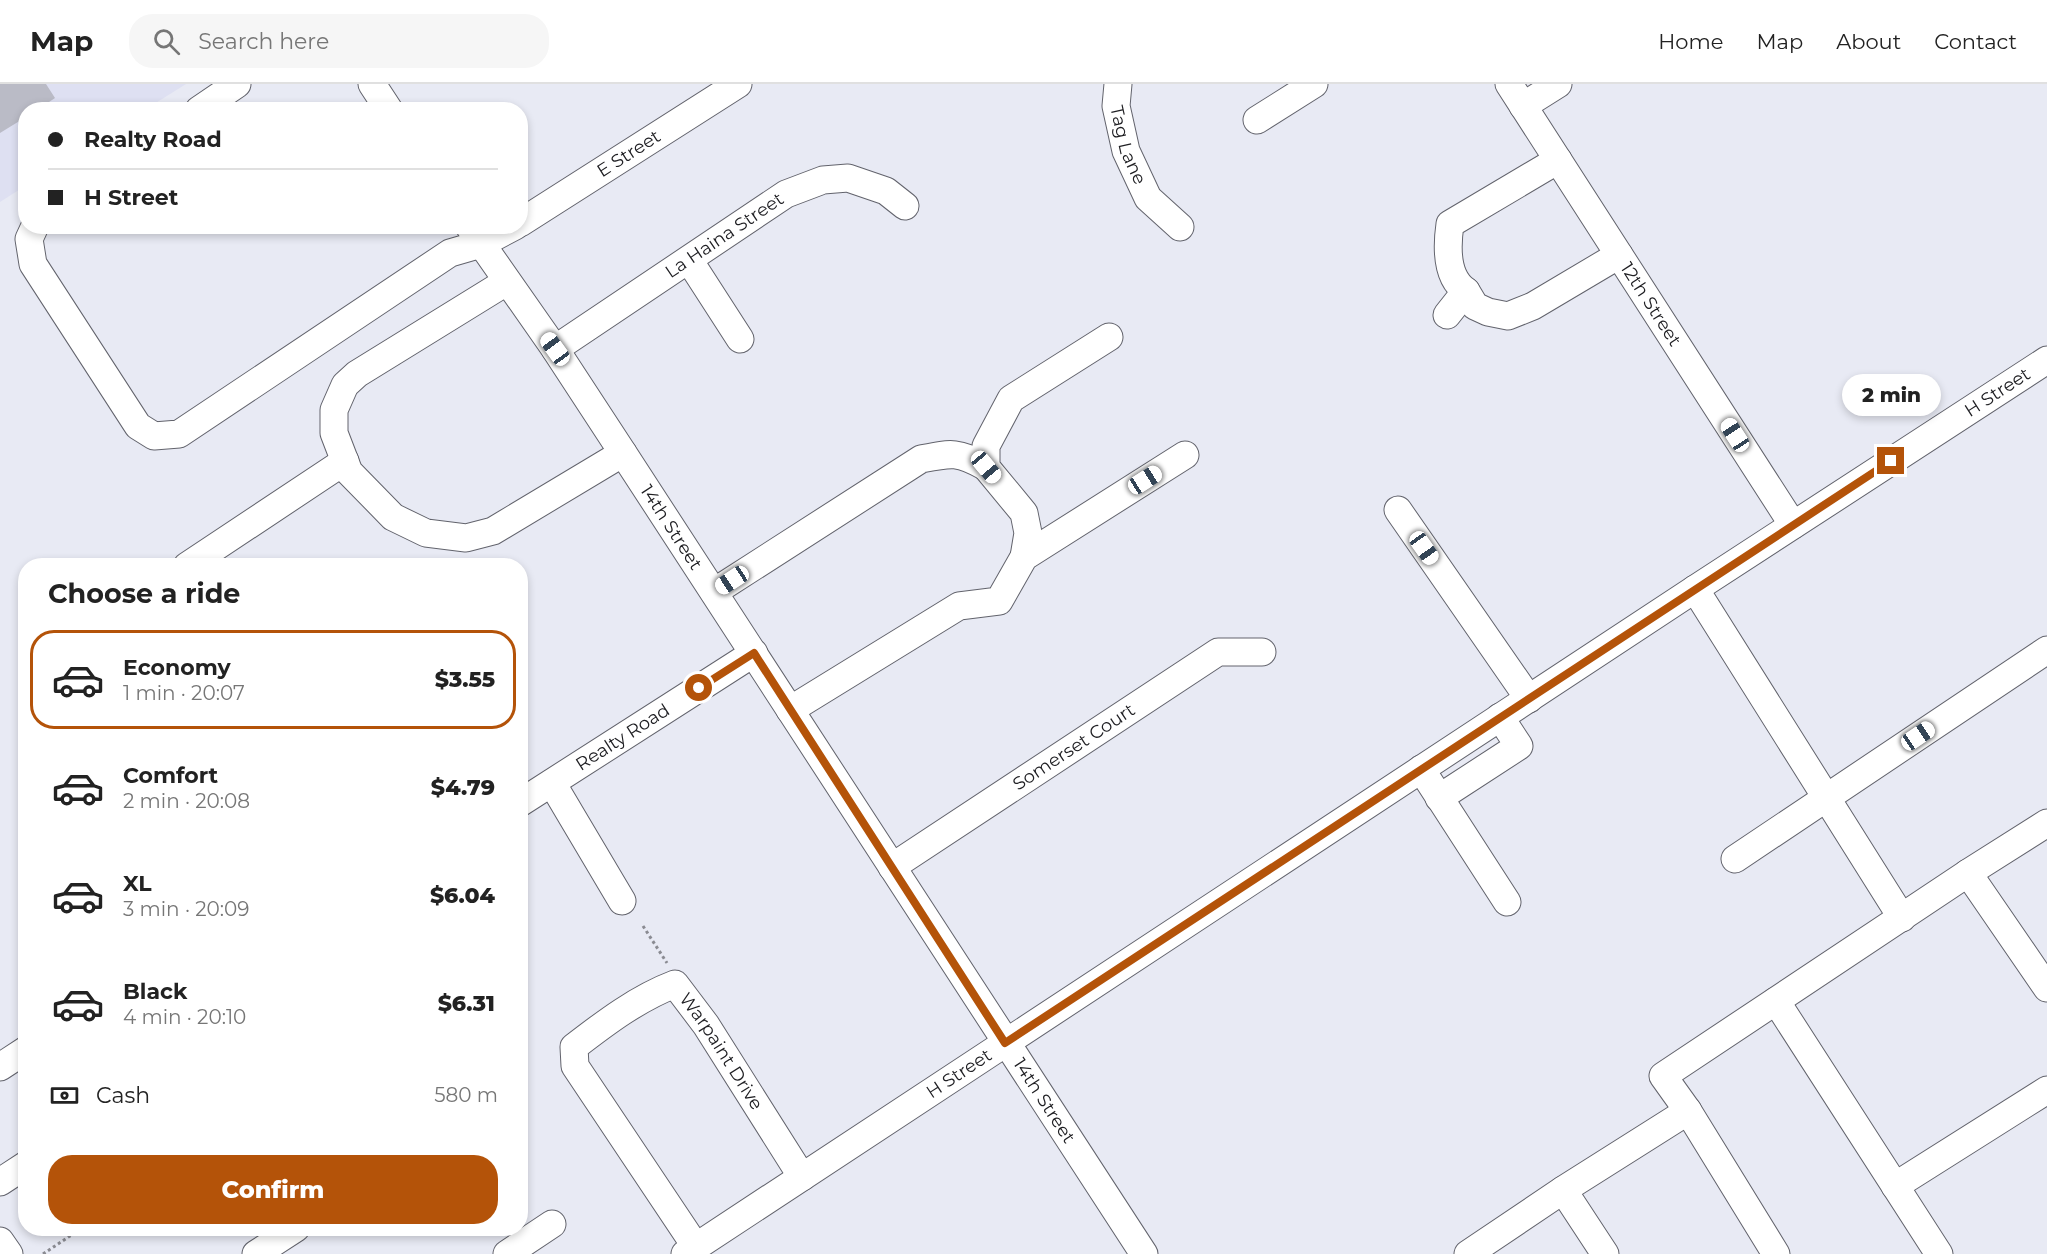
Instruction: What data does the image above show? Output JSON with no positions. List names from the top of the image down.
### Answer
{
  "streets": {
    "street": [
      "Tag Lane",
      "E Street",
      "La Haina Street",
      "12th Street",
      "H Street",
      "14th Street",
      "Realty Road",
      "Somerset Court",
      "Warpaint Drive"
    ]
  },
  "crossings": [
    ["La Haina Street", "14th Street"],
    ["12th Street", "H Street"],
    ["H Street", "14th Street"],
    ["H Street", "Warpaint Drive"],
    ["14th Street", "Realty Road"],
    ["14th Street", "Somerset Court"]
  ],
  "page": {
    "header": "Map",
    "search": "Search here",
    "nav": [
      "Home",
      "Map",
      "About",
      "Contact"
    ],
    "banner": ["Realty Road", "H Street"],
    "bubble": "2 min",
    "heading": "Choose a ride",
    "list": [
      {
        "name": "Economy",
        "note": "1 min · 20:07",
        "value": "$3.55"
      },
      {
        "name": "Comfort",
        "note": "2 min · 20:08",
        "value": "$4.79"
      },
      {
        "name": "XL",
        "note": "3 min · 20:09",
        "value": "$6.04"
      },
      {
        "name": "Black",
        "note": "4 min · 20:10",
        "value": "$6.31"
      }
    ],
    "pay": ["Cash", "580 m"],
    "buttons": "Confirm"
  }
}
